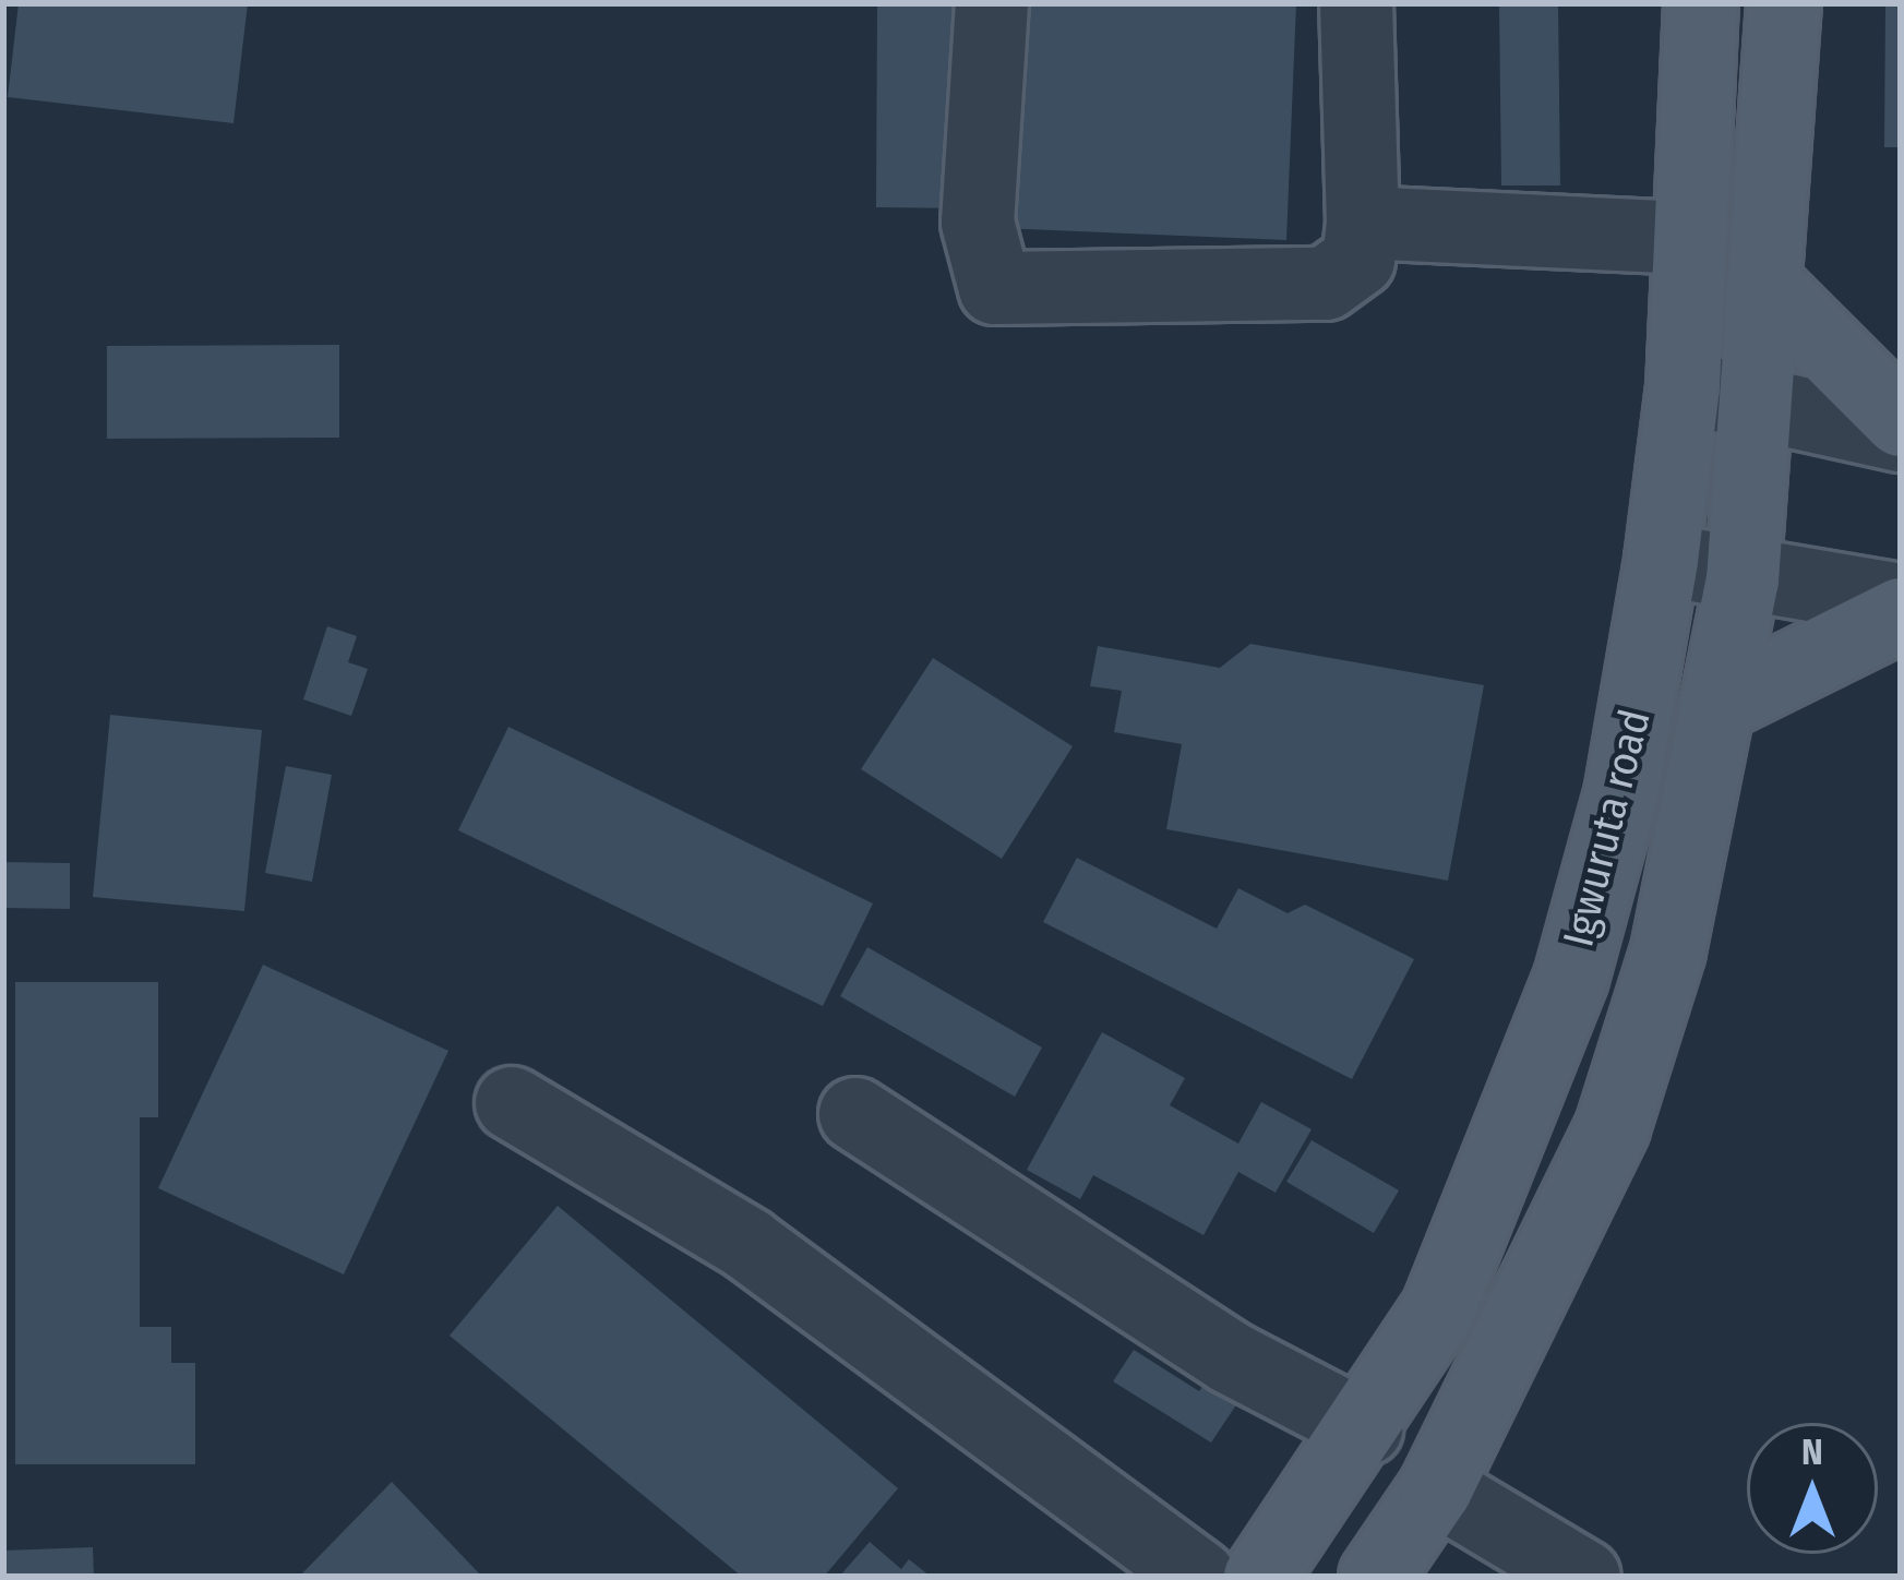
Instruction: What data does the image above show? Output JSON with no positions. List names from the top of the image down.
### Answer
{
  "streets": {
    "main road": ["Igwuruta road"]
  },
  "north": "top"
}
